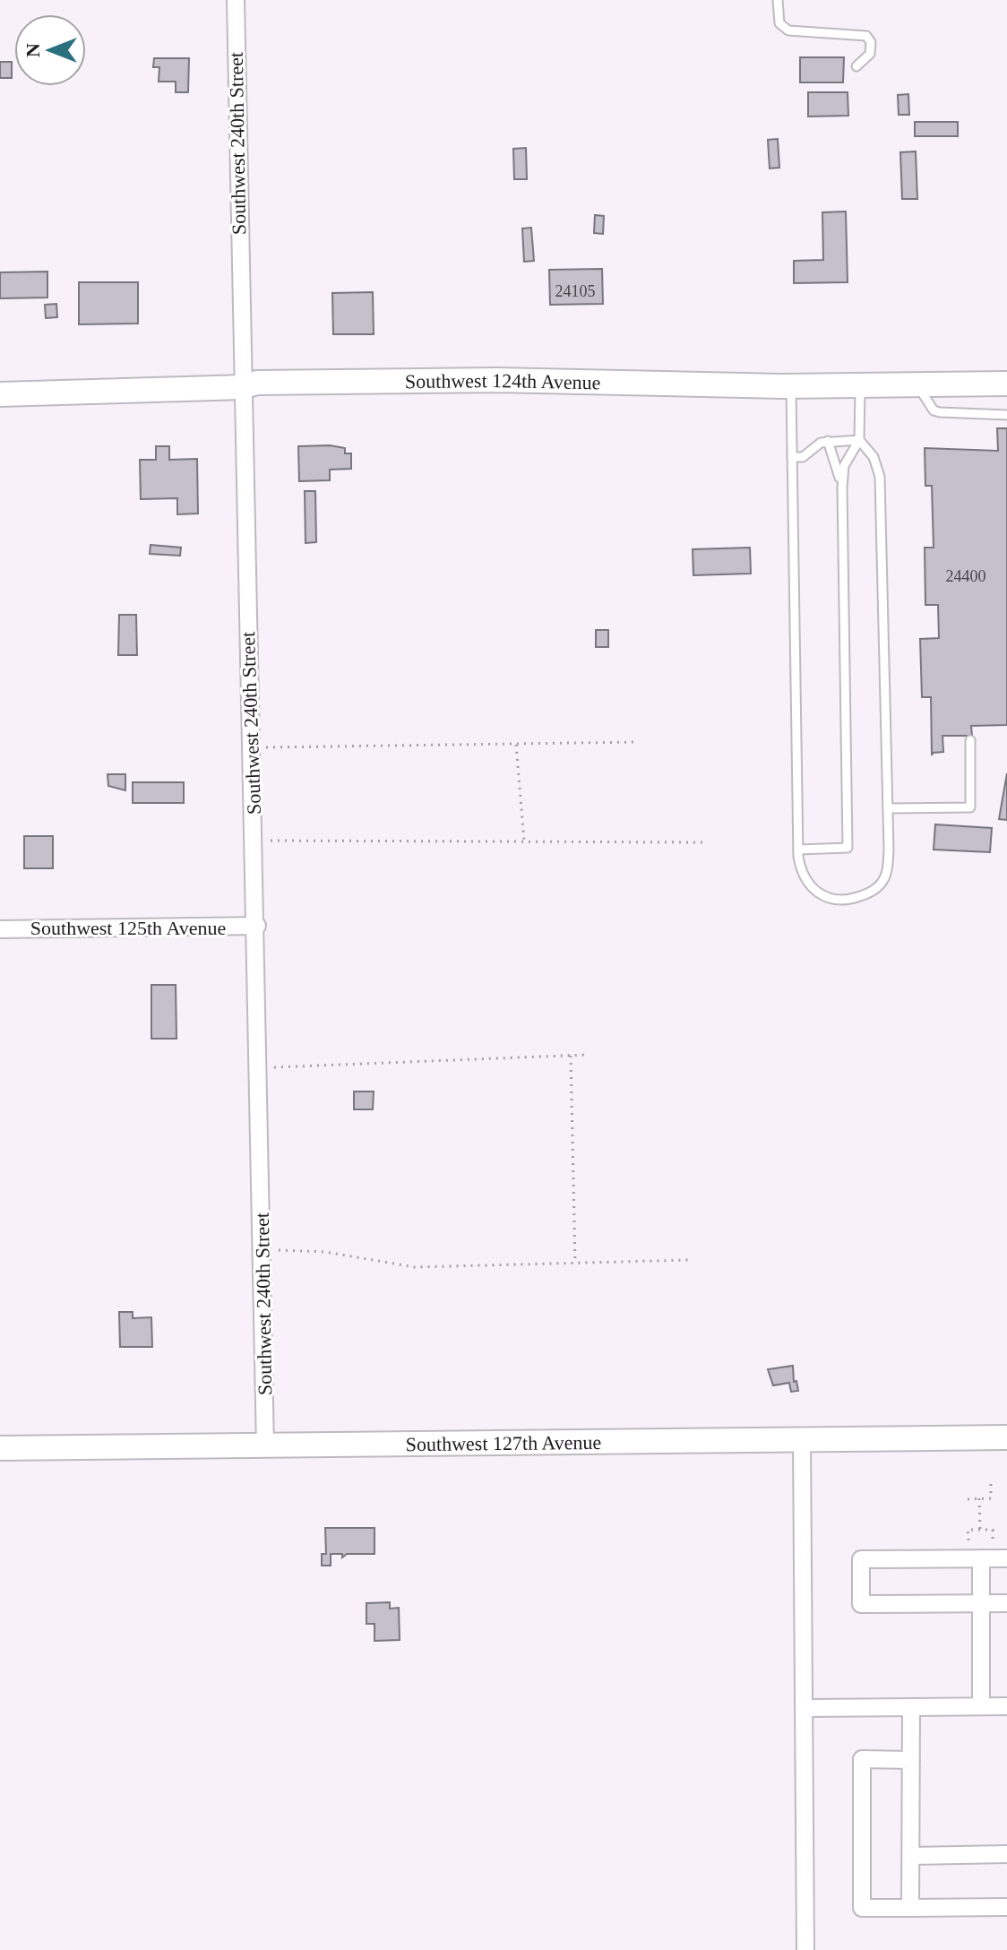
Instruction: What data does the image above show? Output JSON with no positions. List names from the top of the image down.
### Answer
{
  "streets": {
    "street": [
      "Southwest 240th Street",
      "Southwest 124th Avenue",
      "Southwest 125th Avenue",
      "Southwest 127th Avenue"
    ]
  },
  "crossings": [
    ["Southwest 240th Street", "Southwest 124th Avenue"],
    ["Southwest 240th Street", "Southwest 125th Avenue"],
    ["Southwest 240th Street", "Southwest 127th Avenue"]
  ],
  "house_numbers": ["24105", "24400"],
  "north": "left"
}
